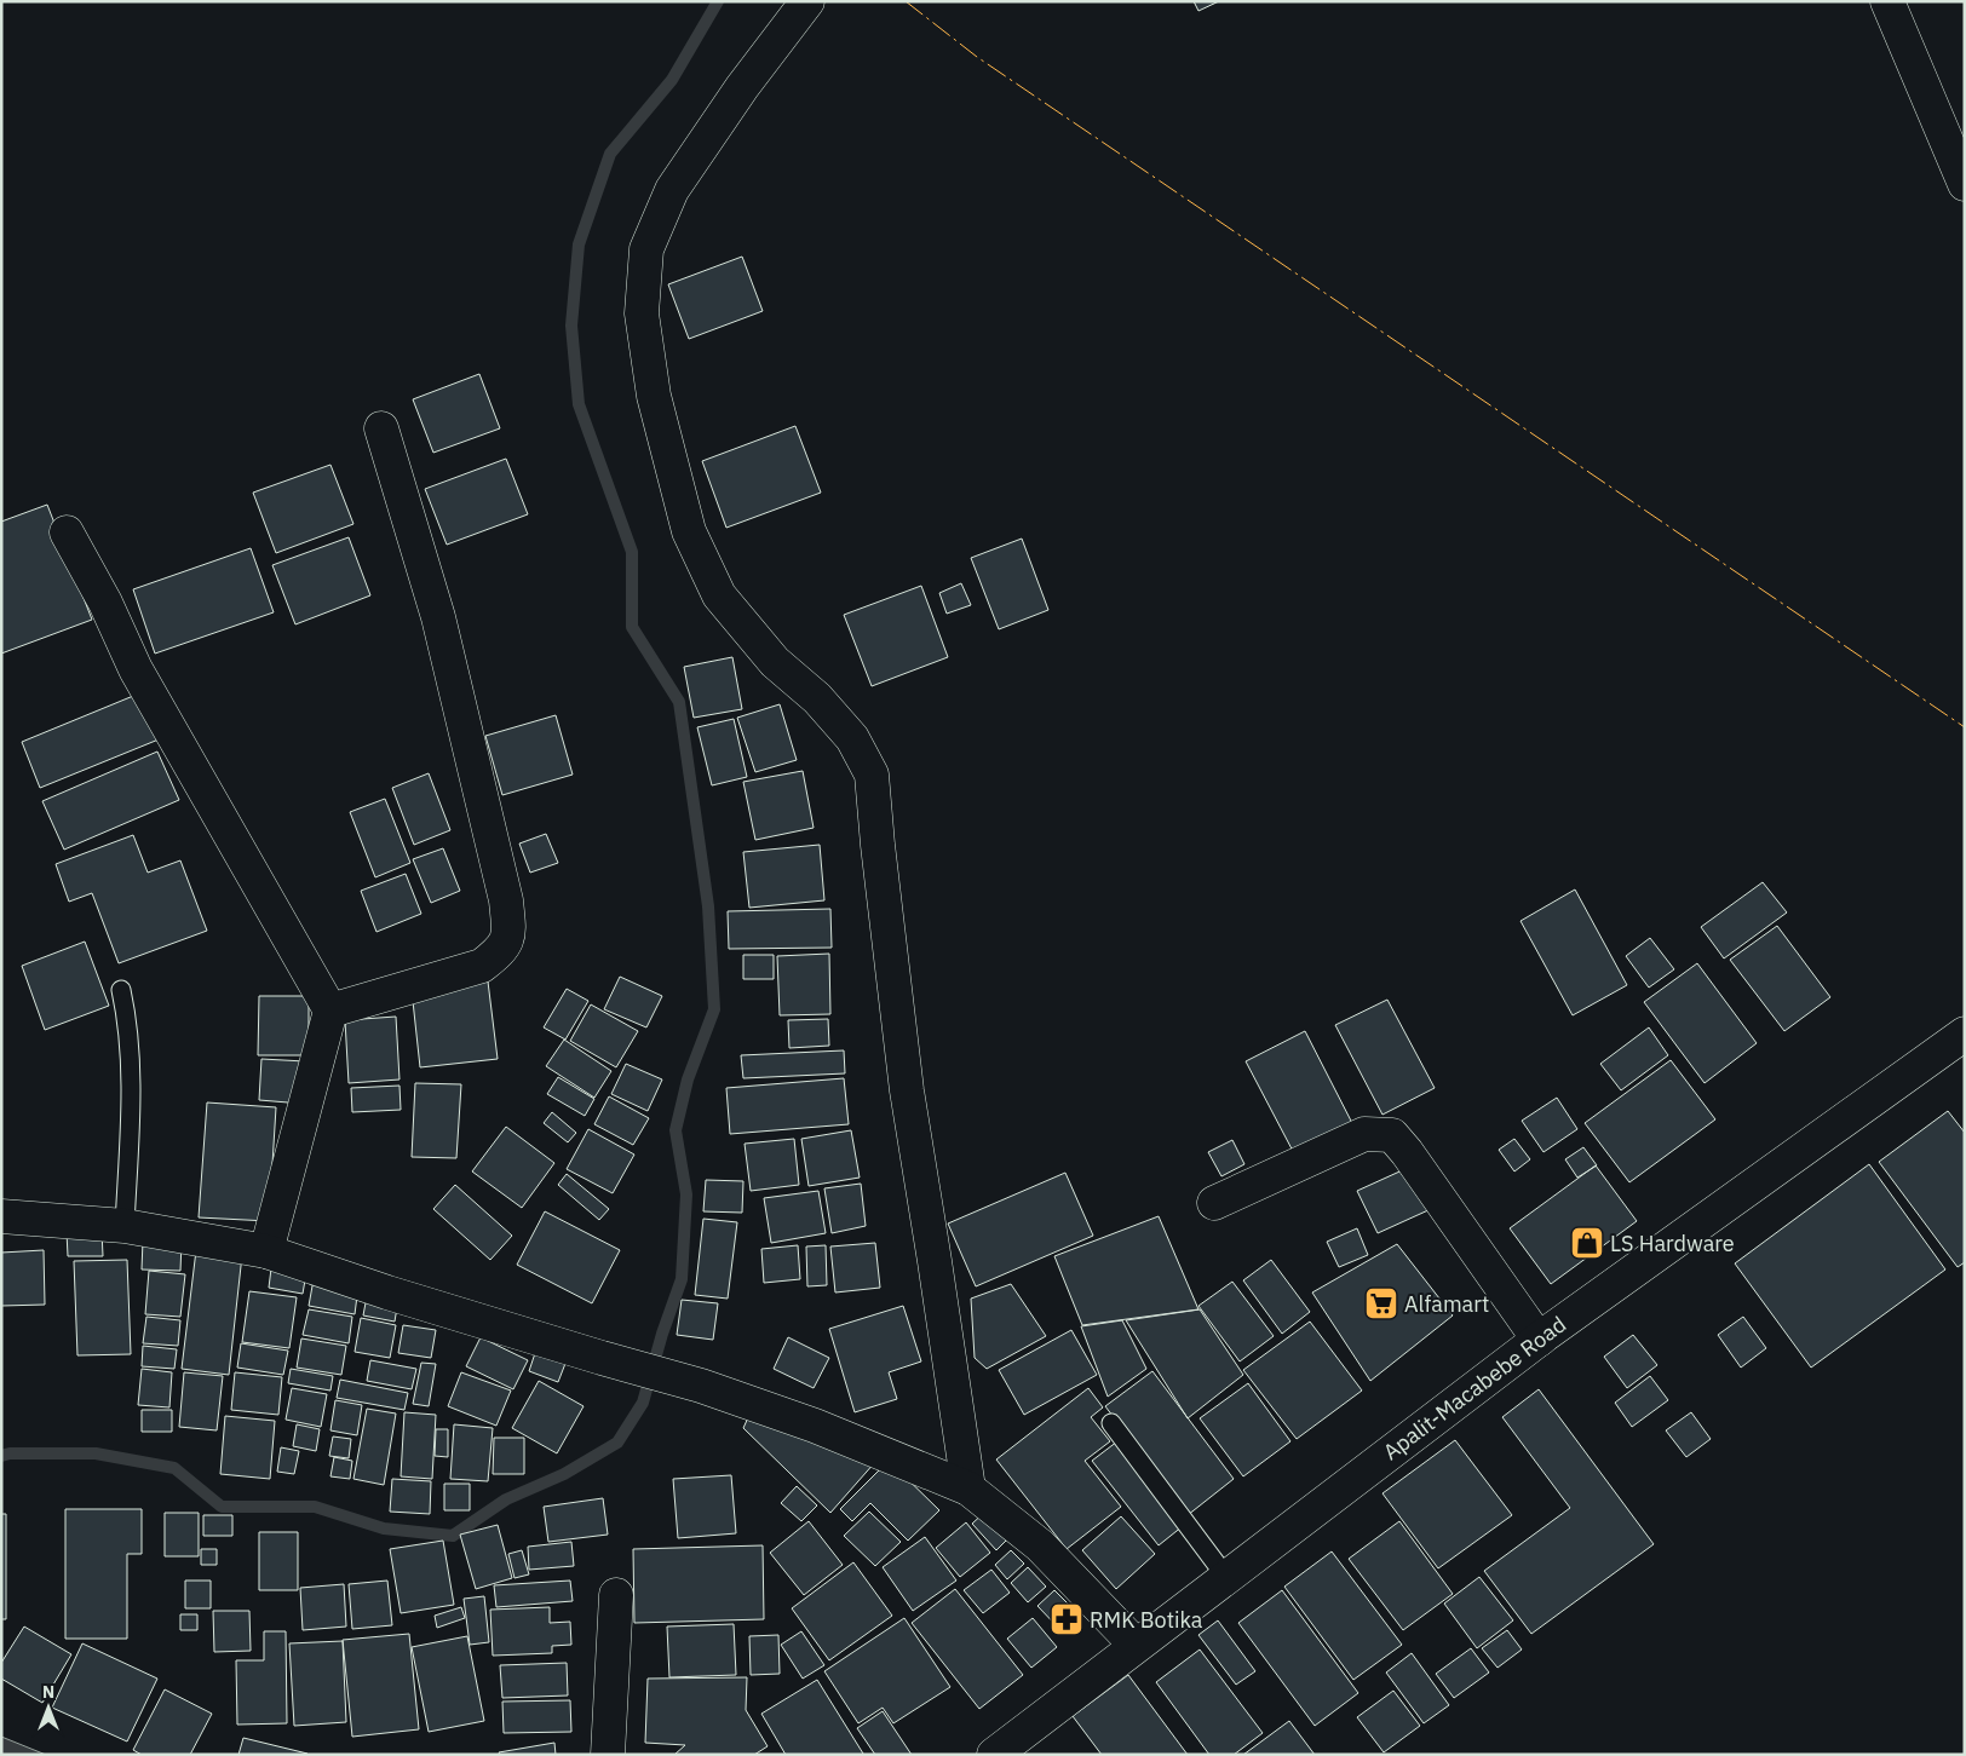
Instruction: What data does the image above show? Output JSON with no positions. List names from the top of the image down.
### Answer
{
  "streets": {
    "street": ["Apalit-Macabebe Road"]
  },
  "places": {
    "shop": ["LS Hardware"],
    "supermarket": ["Alfamart"],
    "pharmacy": ["RMK Botika"]
  },
  "north": "top"
}
